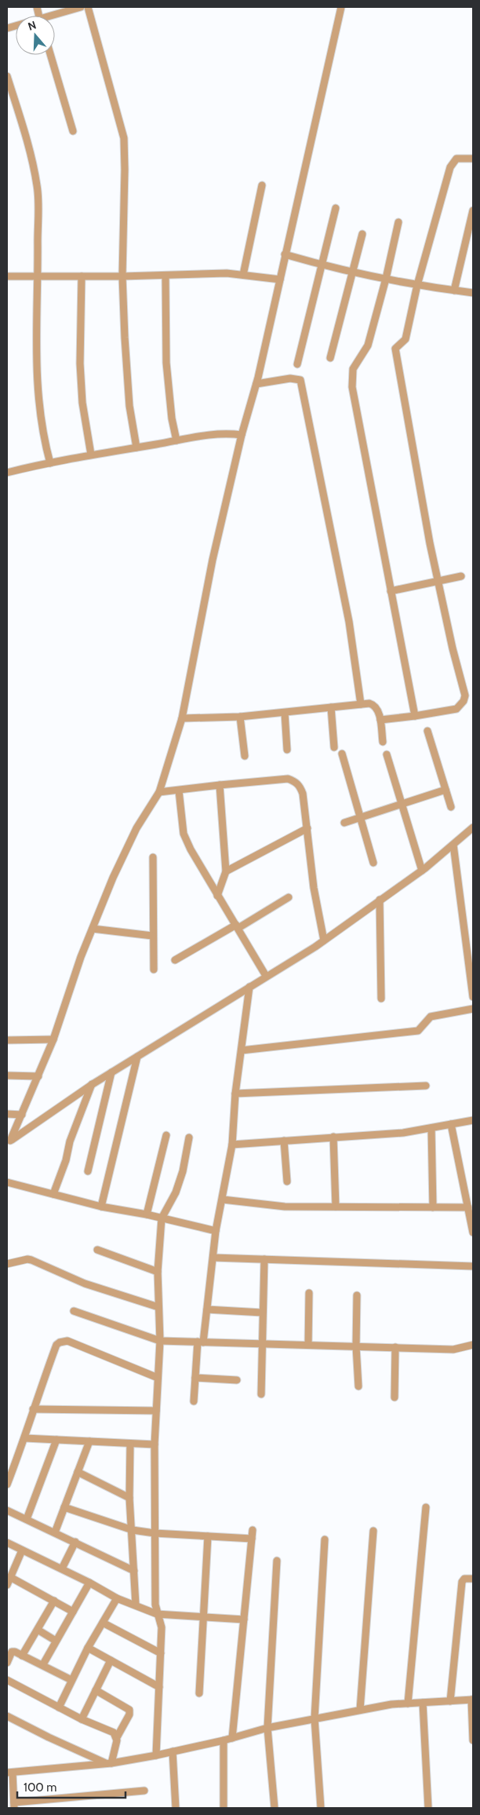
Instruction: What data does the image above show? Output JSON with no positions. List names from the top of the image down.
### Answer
{
  "scale_bar": "100 m",
  "north": "top"
}
